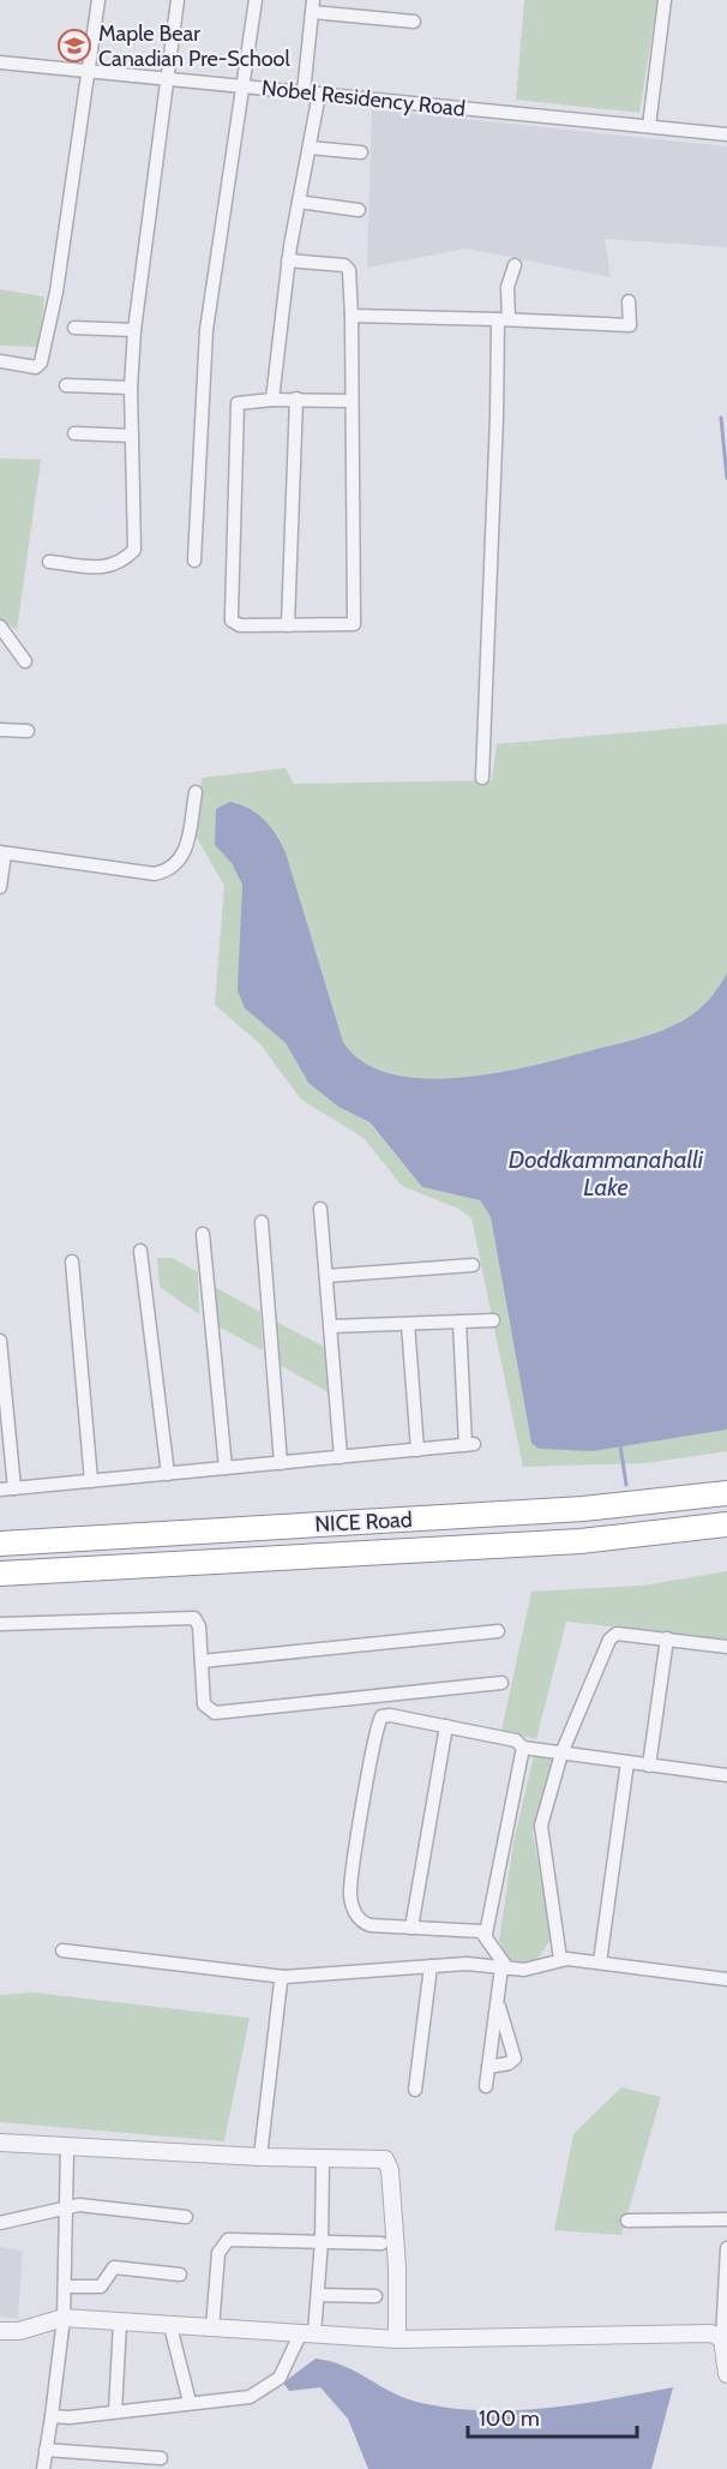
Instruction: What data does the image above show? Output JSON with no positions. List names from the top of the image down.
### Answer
{
  "streets": {
    "highway": ["NICE Road"],
    "street": ["Nobel Residency Road"]
  },
  "water": ["Doddkammanahalli Lake"],
  "places": {
    "school or university": ["Maple Bear Canadian Pre-School"]
  },
  "scale_bar": "100 m"
}
